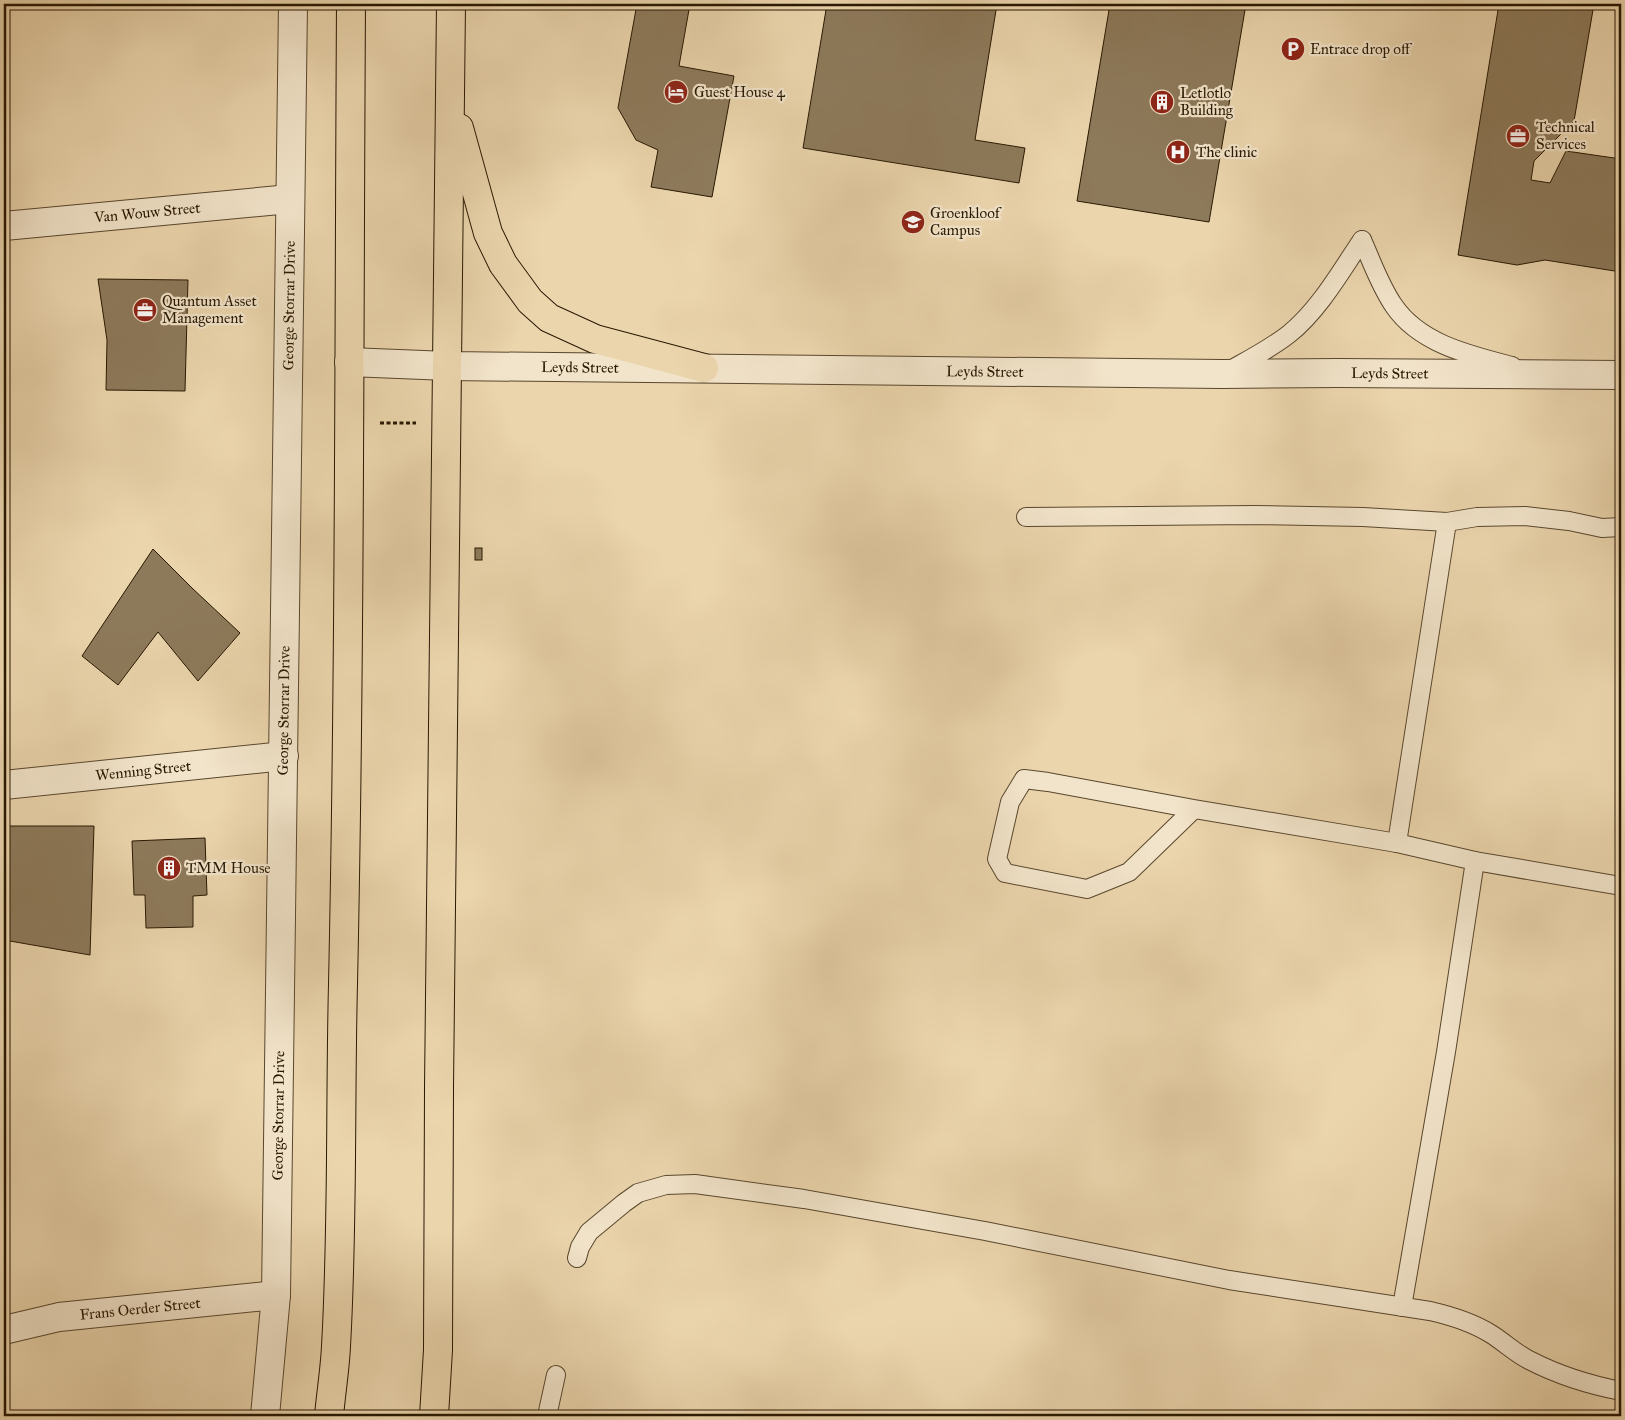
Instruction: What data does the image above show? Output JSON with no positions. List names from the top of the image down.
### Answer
{
  "streets": {
    "street": [
      "Van Wouw Street",
      "George Storrar Drive",
      "Leyds Street",
      "Wenning Street",
      "Frans Oerder Street"
    ]
  },
  "crossings": [
    ["Van Wouw Street", "George Storrar Drive"],
    ["George Storrar Drive", "Wenning Street"],
    ["George Storrar Drive", "Frans Oerder Street"]
  ],
  "places": {
    "parking": ["Entrace drop off"],
    "hotel": ["Guest House 4"],
    "building": ["Letlotlo Building", "TMM House"],
    "office": ["Technical Services", "Quantum Asset Management"],
    "hospital": ["The clinic"],
    "school or university": ["Groenkloof Campus"]
  }
}
